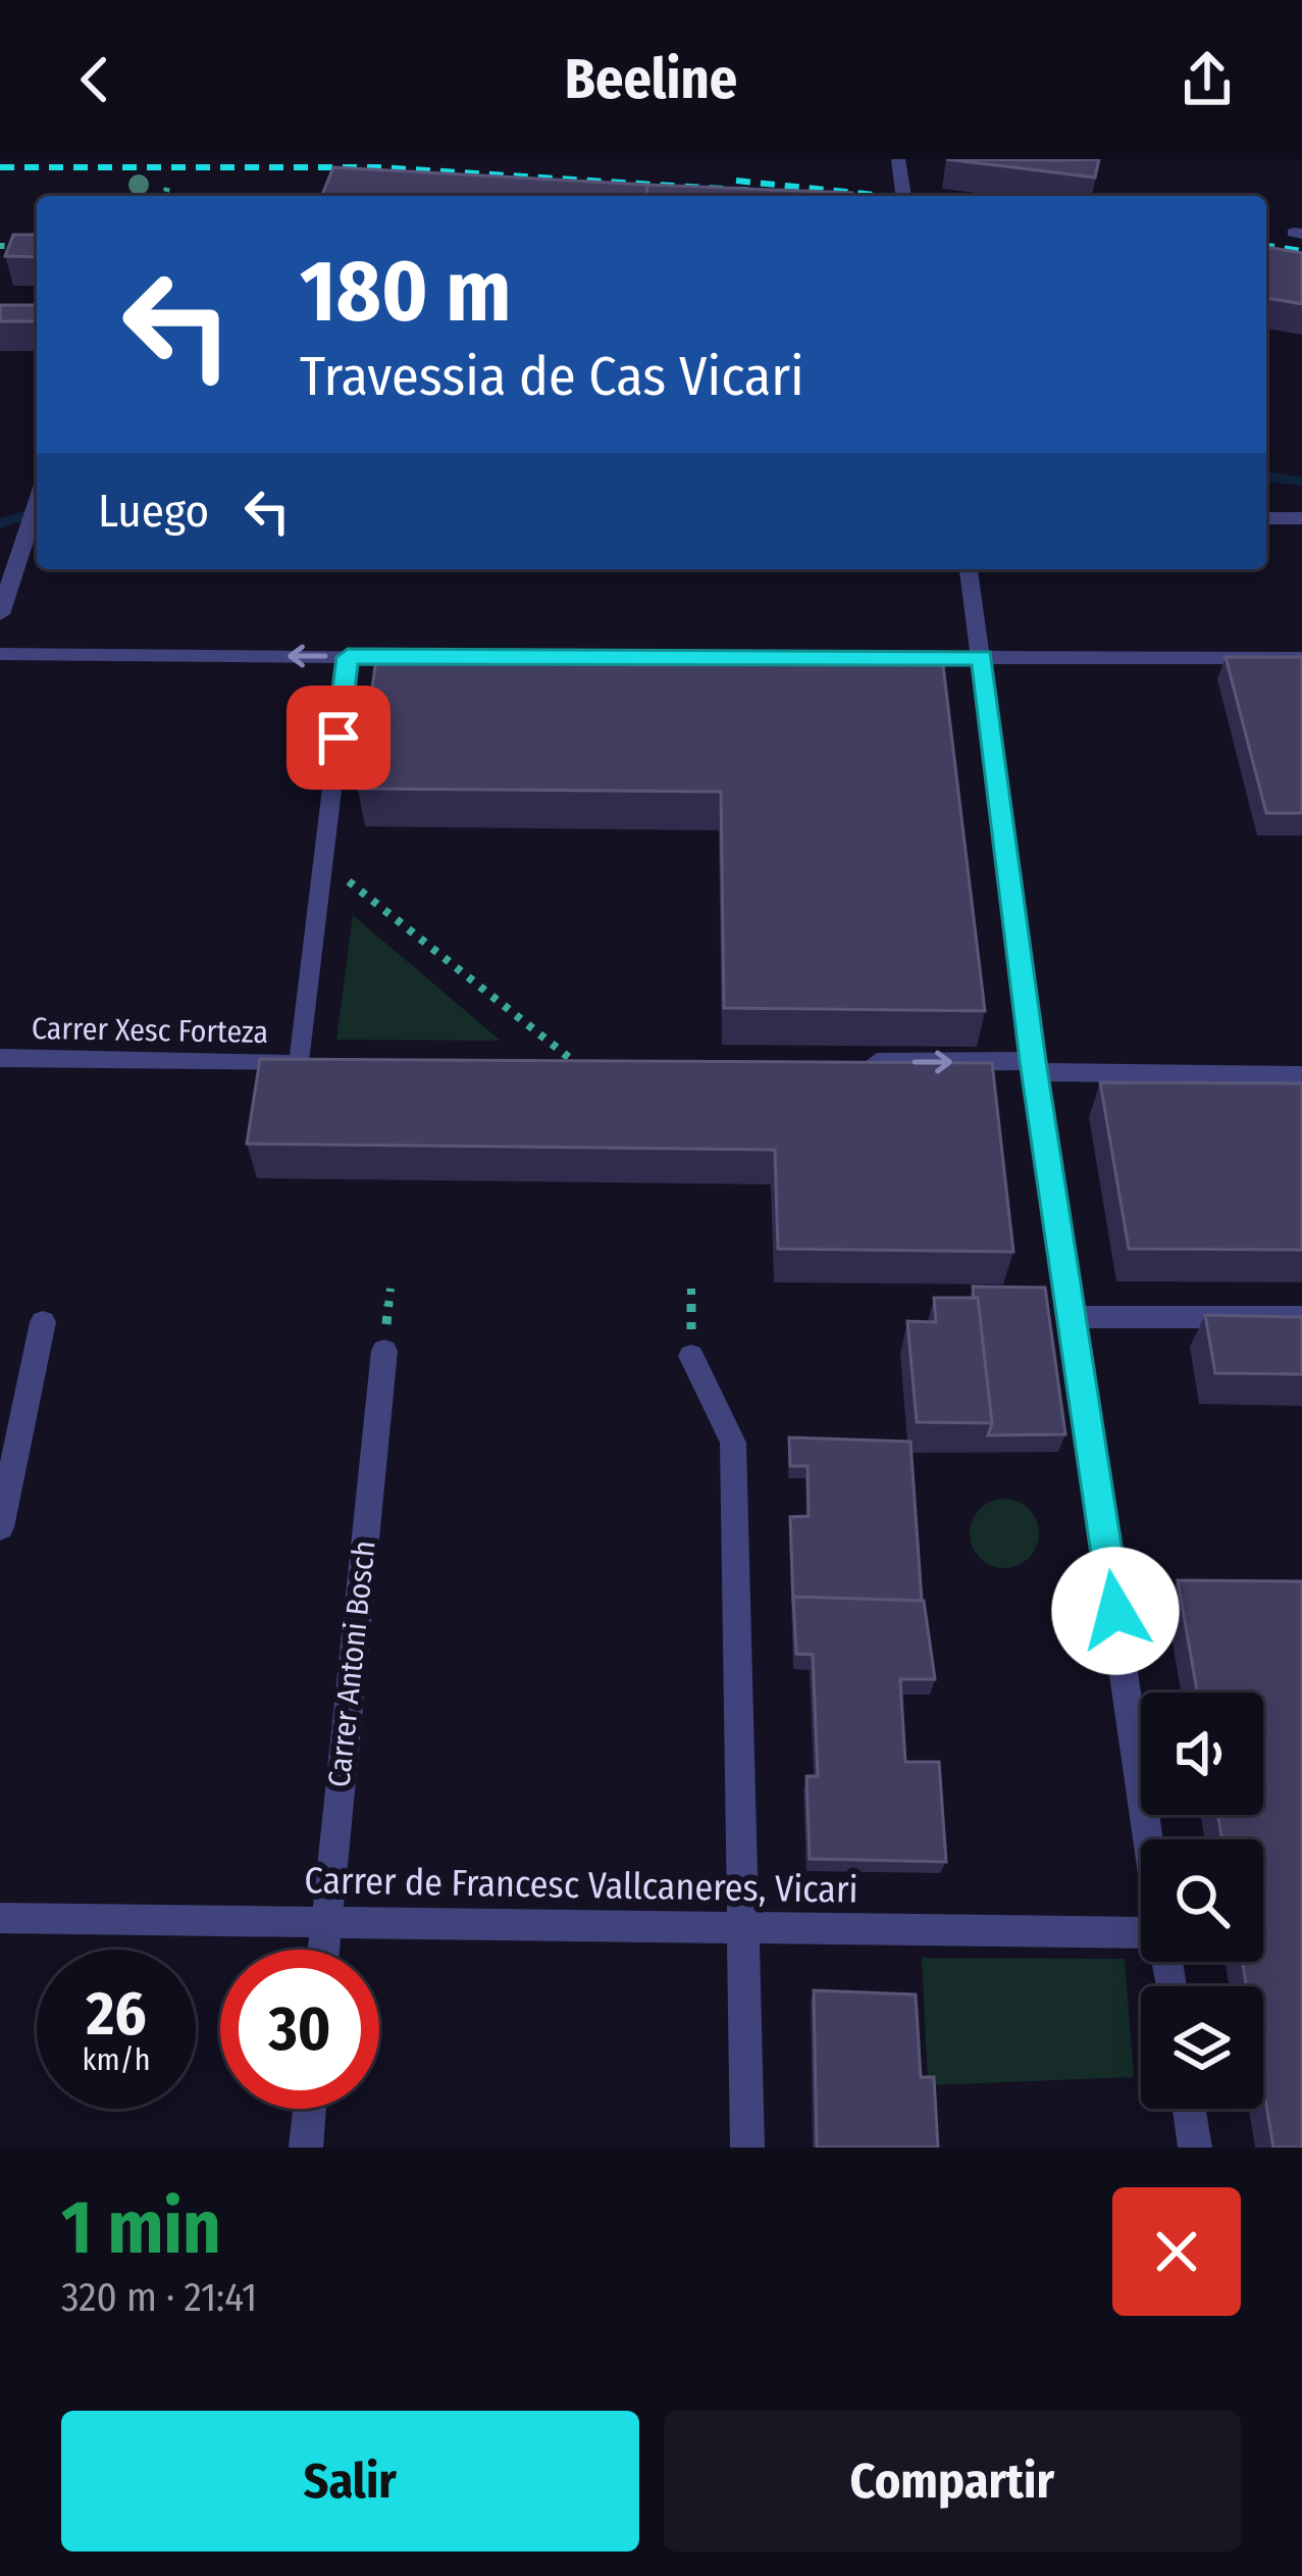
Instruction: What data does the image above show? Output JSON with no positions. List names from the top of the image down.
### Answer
{
  "streets": {
    "street": ["Carrer Xesc Forteza", "Carrer Antoni Bosch", "Carrer de Francesc Vallcaneres, Vicari"]
  },
  "crossings": [
    ["Carrer Antoni Bosch", "Carrer de Francesc Vallcaneres, Vicari"]
  ],
  "page": {
    "header": "Beeline",
    "turn": ["180 m", "Travessia de Cas Vicari"],
    "then": "Luego",
    "speed": "26 km/h",
    "limit": "30",
    "heading": ["1 min", "320 m · 21:41"],
    "buttons": ["Salir", "Compartir"]
  }
}
